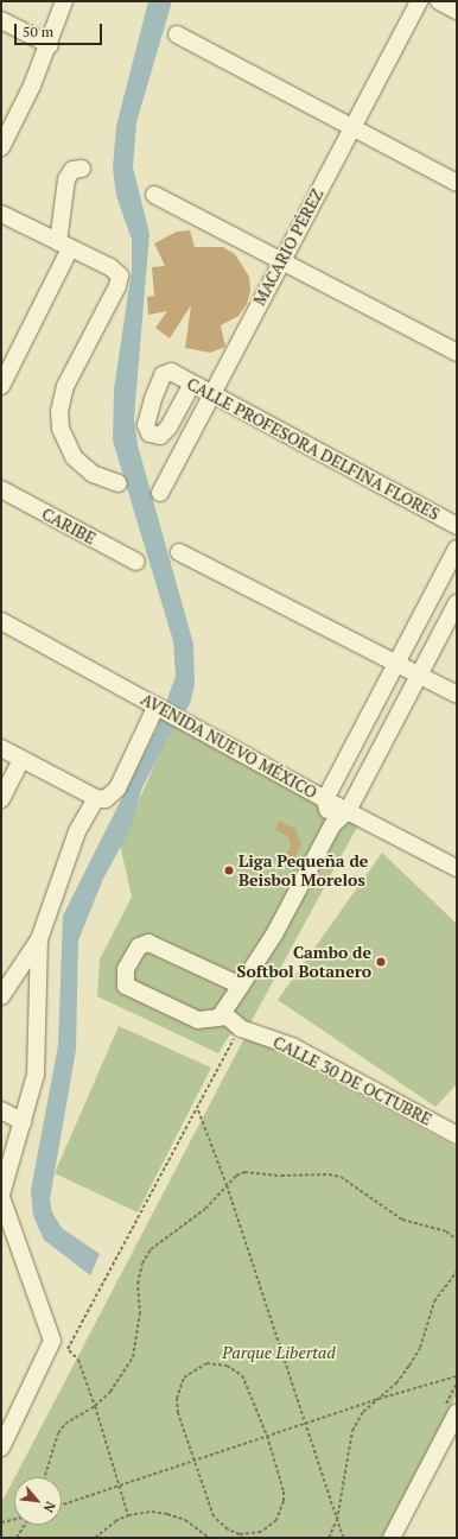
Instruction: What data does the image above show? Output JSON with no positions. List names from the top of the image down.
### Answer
{
  "streets": {
    "street": [
      "MACARIO PÉREZ",
      "CALLE PROFESORA DELFINA FLORES",
      "CARIBE",
      "AVENIDA NUEVO MÉXICO",
      "CALLE 30 DE OCTUBRE"
    ]
  },
  "crossings": [
    ["MACARIO PÉREZ", "CALLE PROFESORA DELFINA FLORES"]
  ],
  "parks": ["Parque Libertad"],
  "places": ["Liga Pequeña de Beisbol Morelos", "Cambo de Softbol Botanero"],
  "scale_bar": "50 m",
  "north": "bottom right"
}
